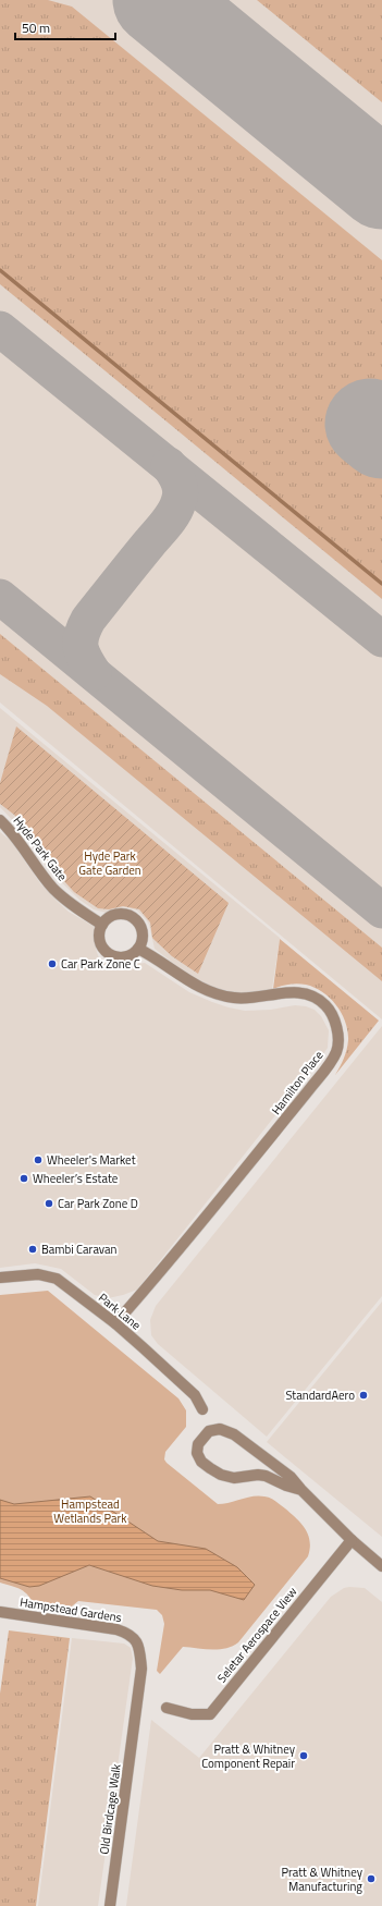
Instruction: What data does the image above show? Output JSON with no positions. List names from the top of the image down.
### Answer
{
  "streets": {
    "street": [
      "Hyde Park Gate",
      "Hamilton Place",
      "Park Lane",
      "Hampstead Gardens",
      "Seletar Aerospace View",
      "Old Birdcage Walk"
    ]
  },
  "crossings": [
    ["Hyde Park Gate", "Hamilton Place"],
    ["Hamilton Place", "Park Lane"],
    ["Hampstead Gardens", "Old Birdcage Walk"]
  ],
  "parks": ["Hyde Park Gate Garden", "Hampstead Wetlands Park"],
  "places": [
    "Car Park Zone C",
    "Wheeler's Market",
    "Wheeler’s Estate",
    "Car Park Zone D",
    "Bambi Caravan",
    "StandardAero",
    "Pratt & Whitney Component Repair",
    "Pratt & Whitney Manufacturing"
  ],
  "scale_bar": "50 m"
}
